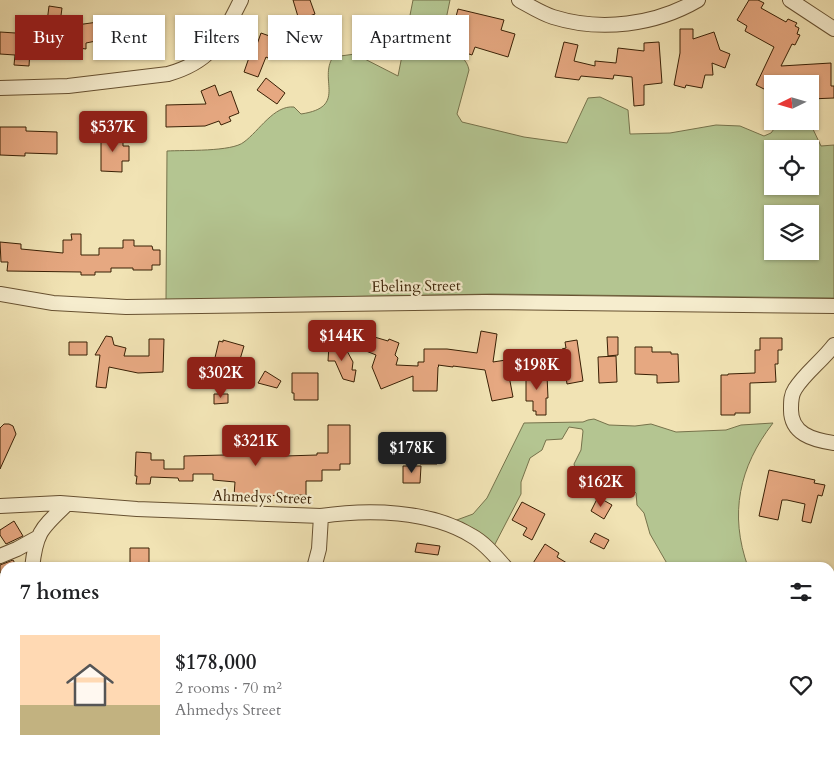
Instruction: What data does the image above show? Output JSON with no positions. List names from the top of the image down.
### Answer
{
  "streets": {
    "street": ["Ebeling Street", "Ahmedys Street"]
  },
  "north": "left",
  "page": {
    "chip": [
      "Buy",
      "Rent",
      "Filters",
      "New",
      "Apartment"
    ],
    "price": [
      "$537K",
      "$144K",
      "$198K",
      "$302K",
      "$321K",
      "$178K",
      "$162K"
    ],
    "heading": "7 homes",
    "list": [
      {
        "name": "$178,000",
        "note": "2 rooms · 70 m² · Ahmedys Street"
      }
    ]
  }
}
